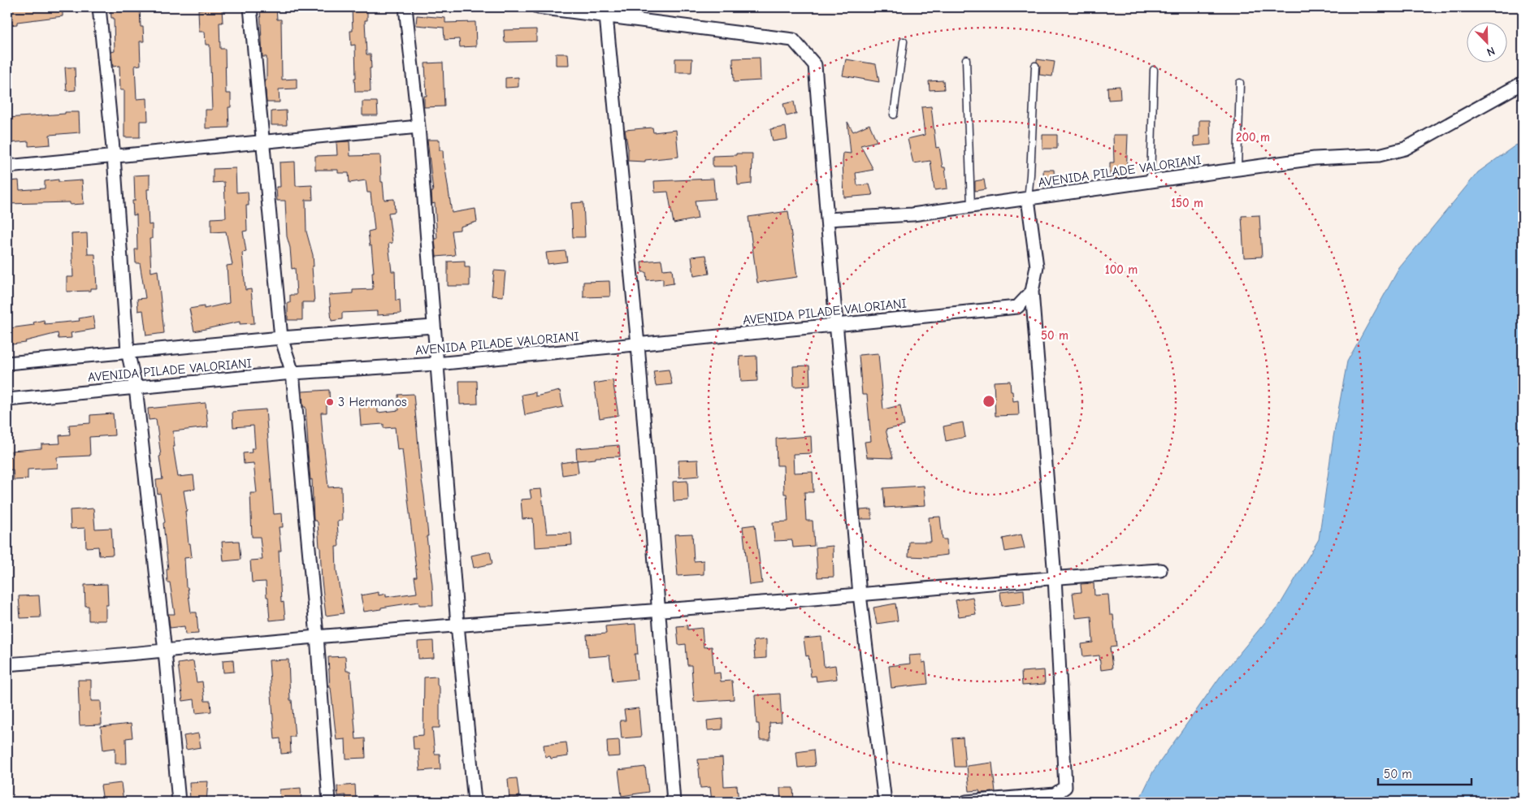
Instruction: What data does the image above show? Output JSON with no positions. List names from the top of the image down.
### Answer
{
  "streets": {
    "street": ["AVENIDA PILADE VALORIANI"]
  },
  "places": ["3 Hermanos"],
  "scale_bar": "50 m",
  "north": "bottom right",
  "rings": [
    "200 m",
    "150 m",
    "100 m",
    "50 m"
  ]
}
